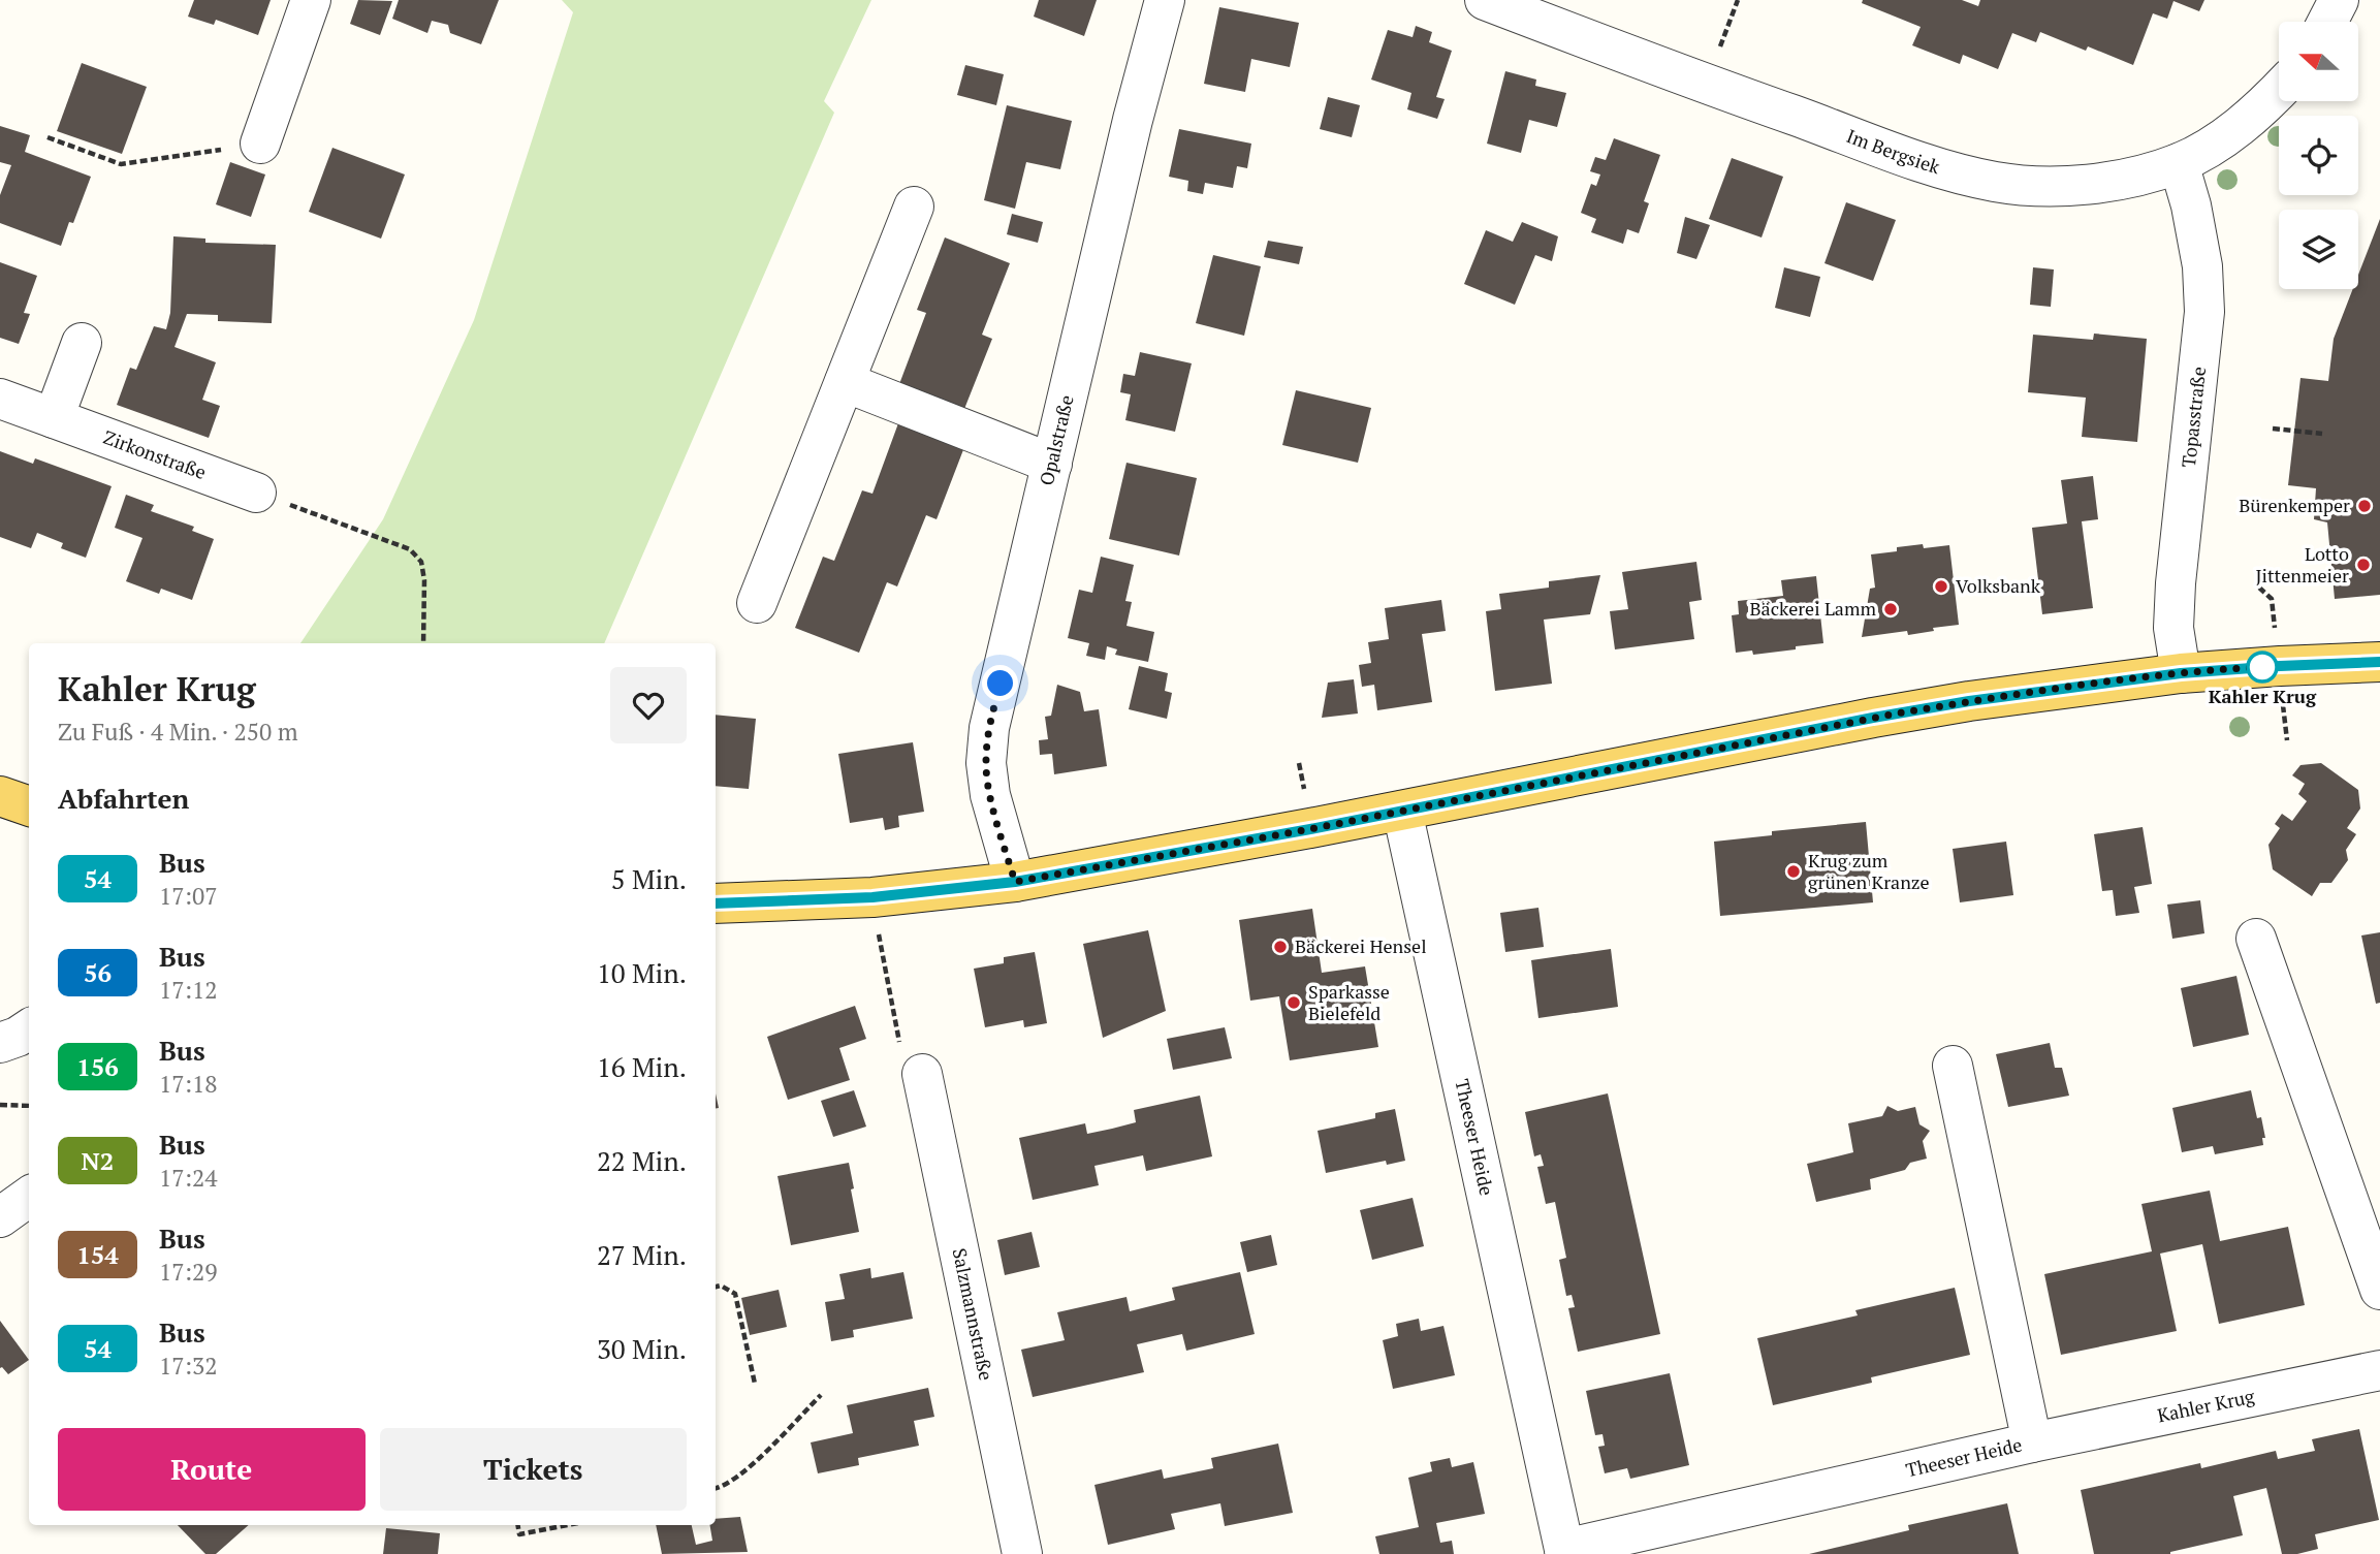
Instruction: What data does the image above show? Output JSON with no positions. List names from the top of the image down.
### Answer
{
  "streets": {
    "street": [
      "Im Bergsiek",
      "Topasstraße",
      "Opalstraße",
      "Zirkonstraße",
      "Theeser Heide",
      "Salzmannstraße",
      "Kahler Krug"
    ]
  },
  "crossings": [
    ["Im Bergsiek", "Topasstraße"],
    ["Theeser Heide", "Kahler Krug"]
  ],
  "places": [
    "Bürenkemper",
    "Lotto Jittenmeier",
    "Volksbank",
    "Bäckerei Lamm",
    "Kahler Krug",
    "Krug zum grünen Kranze",
    "Bäckerei Hensel",
    "Sparkasse Bielefeld"
  ],
  "lines": ["bus line 54"],
  "north": "left",
  "page": {
    "heading": [
      ["Kahler Krug", "Zu Fuß · 4 Min. · 250 m"],
      "Abfahrten"
    ],
    "list": [
      {
        "mark": "54",
        "name": "Bus",
        "note": "17:07",
        "value": "5 Min."
      },
      {
        "mark": "56",
        "name": "Bus",
        "note": "17:12",
        "value": "10 Min."
      },
      {
        "mark": "156",
        "name": "Bus",
        "note": "17:18",
        "value": "16 Min."
      },
      {
        "mark": "N2",
        "name": "Bus",
        "note": "17:24",
        "value": "22 Min."
      },
      {
        "mark": "154",
        "name": "Bus",
        "note": "17:29",
        "value": "27 Min."
      },
      {
        "mark": "54",
        "name": "Bus",
        "note": "17:32",
        "value": "30 Min."
      }
    ],
    "buttons": ["Route", "Tickets"]
  }
}
